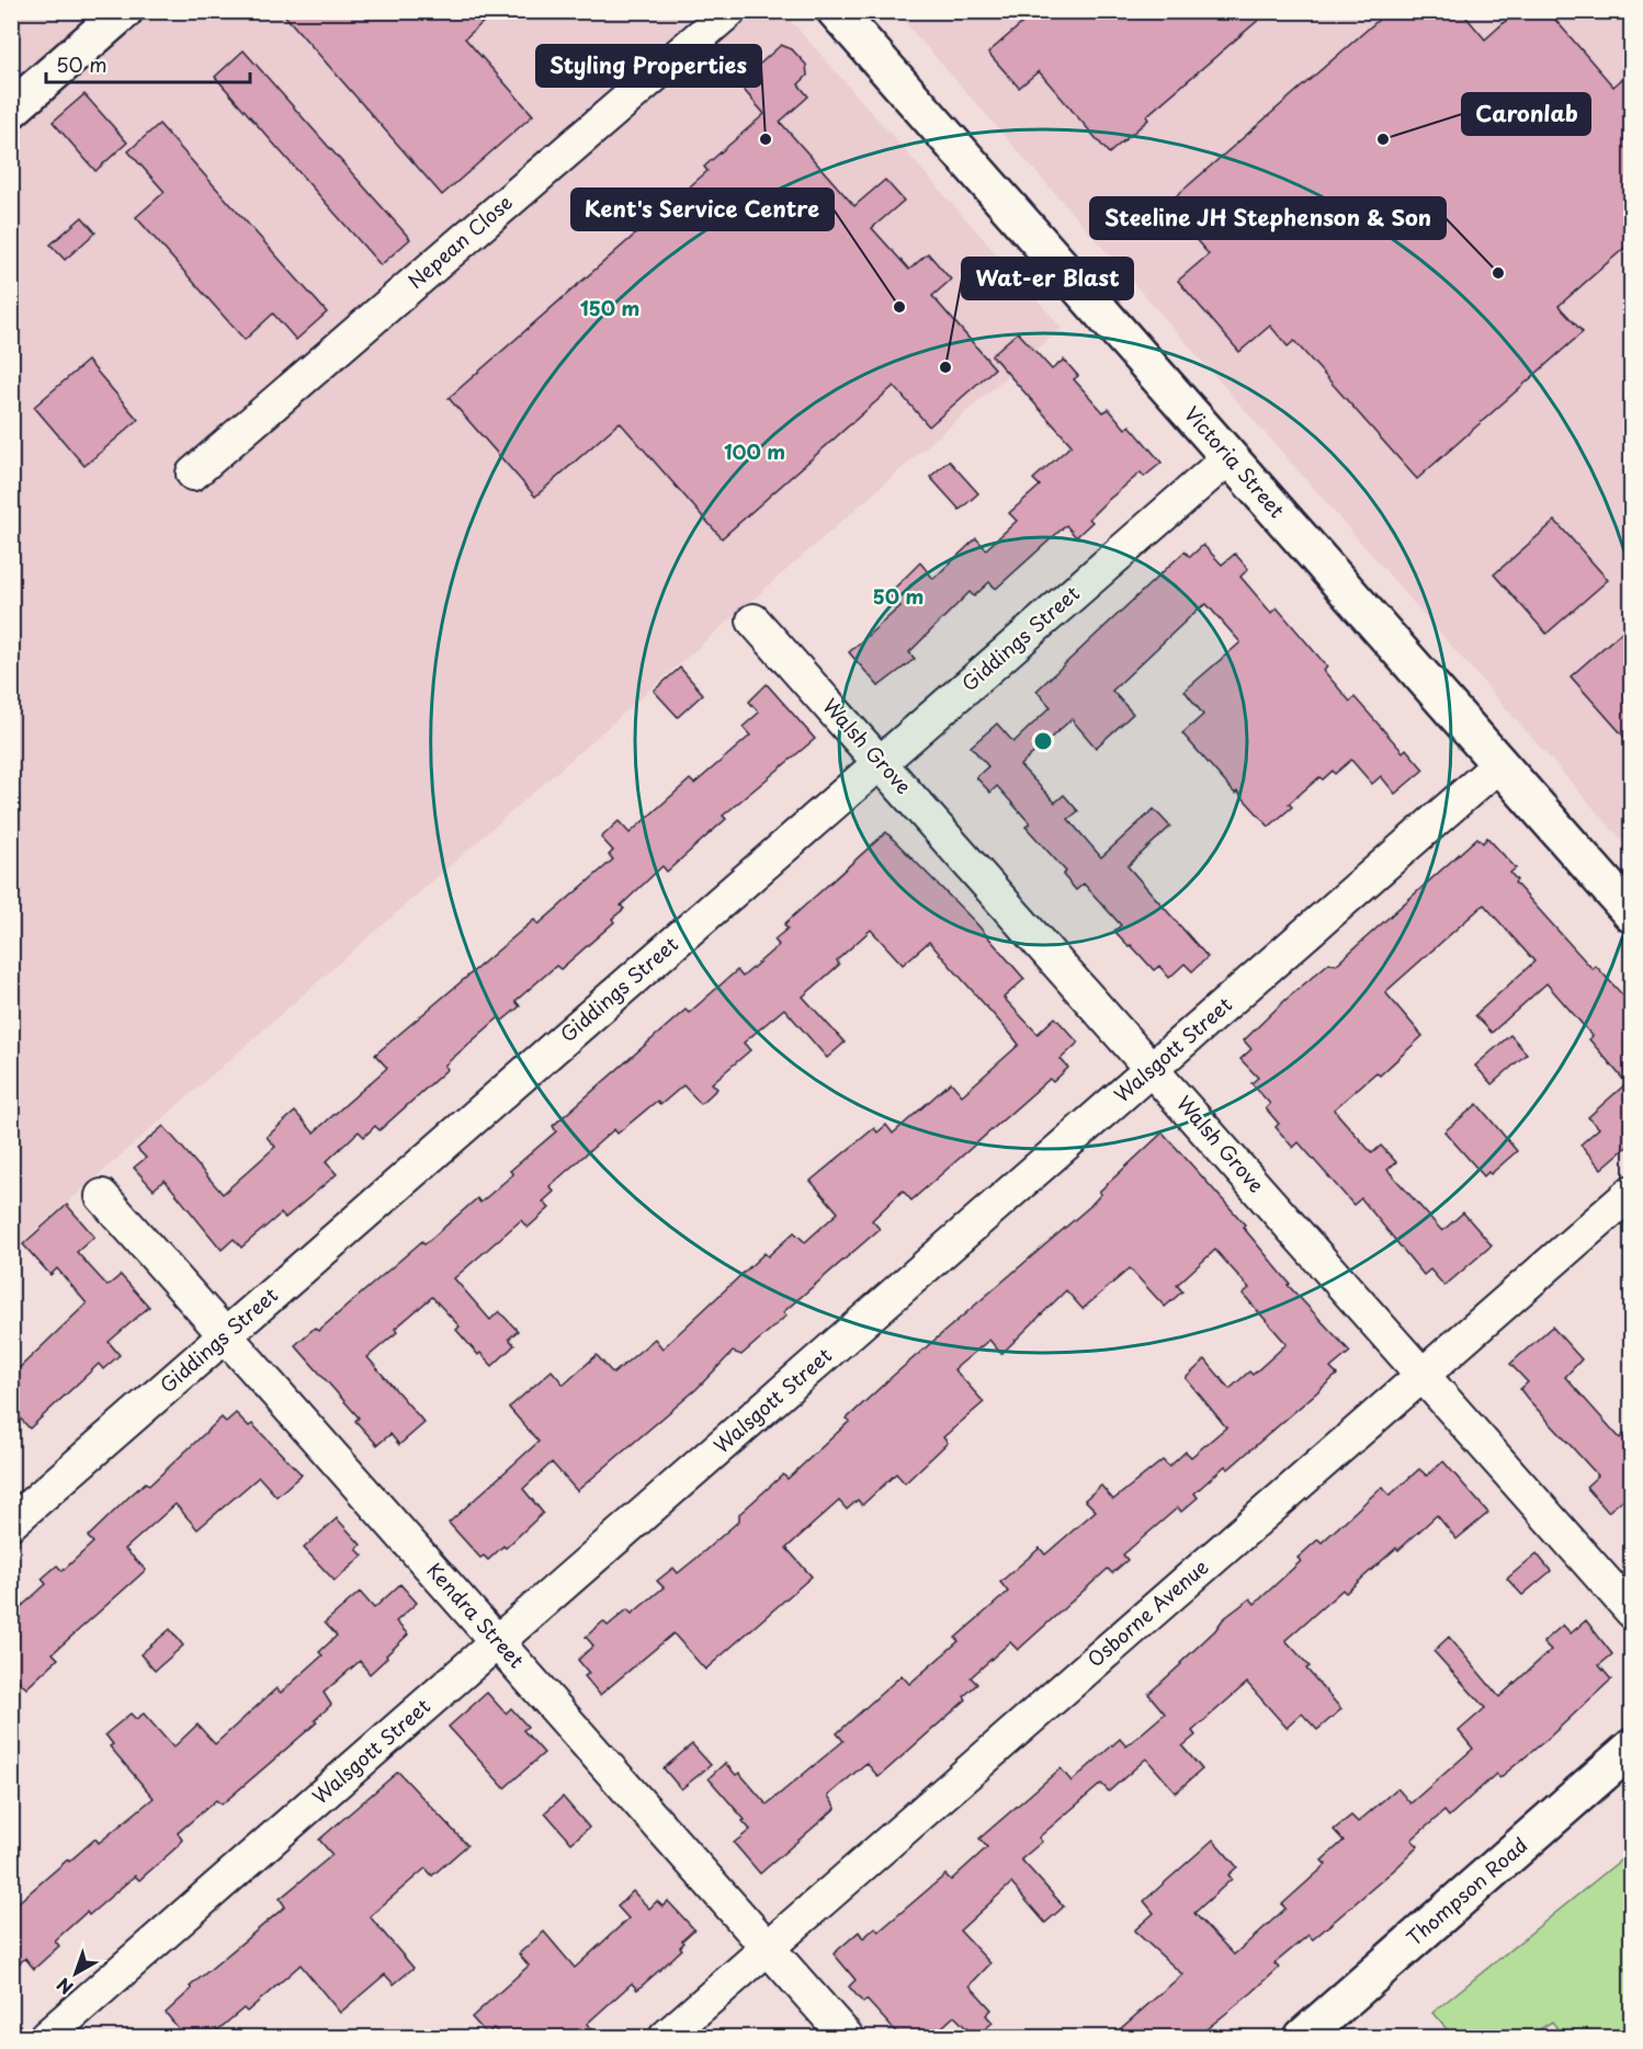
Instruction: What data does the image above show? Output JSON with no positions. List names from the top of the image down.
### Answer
{
  "streets": {
    "street": [
      "Nepean Close",
      "Victoria Street",
      "Giddings Street",
      "Walsh Grove",
      "Walsgott Street",
      "Osborne Avenue",
      "Kendra Street",
      "Thompson Road"
    ]
  },
  "crossings": [
    ["Victoria Street", "Giddings Street"],
    ["Victoria Street", "Walsgott Street"],
    ["Giddings Street", "Walsh Grove"],
    ["Giddings Street", "Kendra Street"],
    ["Walsh Grove", "Walsgott Street"],
    ["Walsh Grove", "Osborne Avenue"],
    ["Walsgott Street", "Kendra Street"],
    ["Osborne Avenue", "Kendra Street"]
  ],
  "places": [
    "Styling Properties",
    "Caronlab",
    "Steeline JH Stephenson & Son",
    "Kent's Service Centre",
    "Wat-er Blast"
  ],
  "scale_bar": "50 m",
  "north": "bottom left",
  "rings": ["150 m", "100 m", "50 m"]
}
